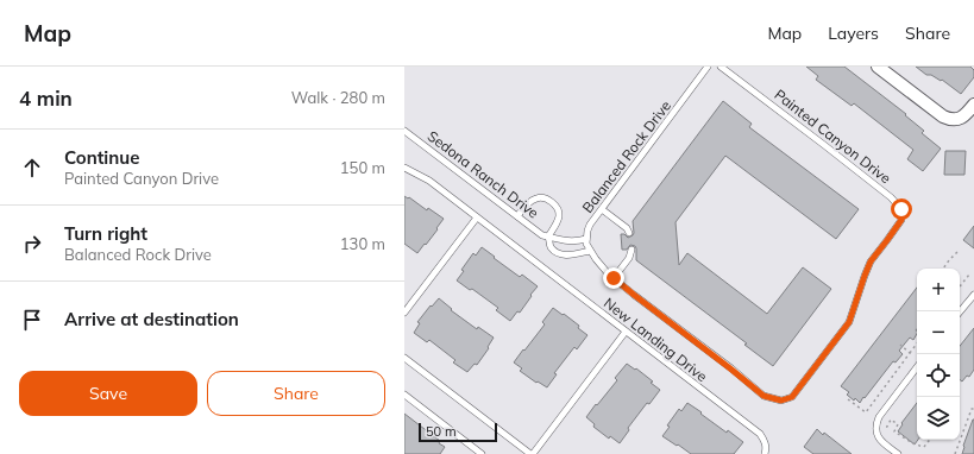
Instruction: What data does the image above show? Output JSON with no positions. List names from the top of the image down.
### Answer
{
  "streets": {
    "lane": [
      "Painted Canyon Drive",
      "Balanced Rock Drive",
      "Sedona Ranch Drive",
      "New Landing Drive"
    ]
  },
  "crossings": [
    ["Balanced Rock Drive", "Sedona Ranch Drive"]
  ],
  "scale_bar": "50 m",
  "page": {
    "header": "Map",
    "nav": ["Map", "Layers", "Share"],
    "heading": ["4 min", "Walk · 280 m"],
    "list": [
      ["Continue", "Painted Canyon Drive", "150 m"],
      ["Turn right", "Balanced Rock Drive", "130 m"],
      "Arrive at destination"
    ],
    "map_buttons": ["+", "−"],
    "buttons": ["Save", "Share"],
    "scale": "50 m"
  }
}
